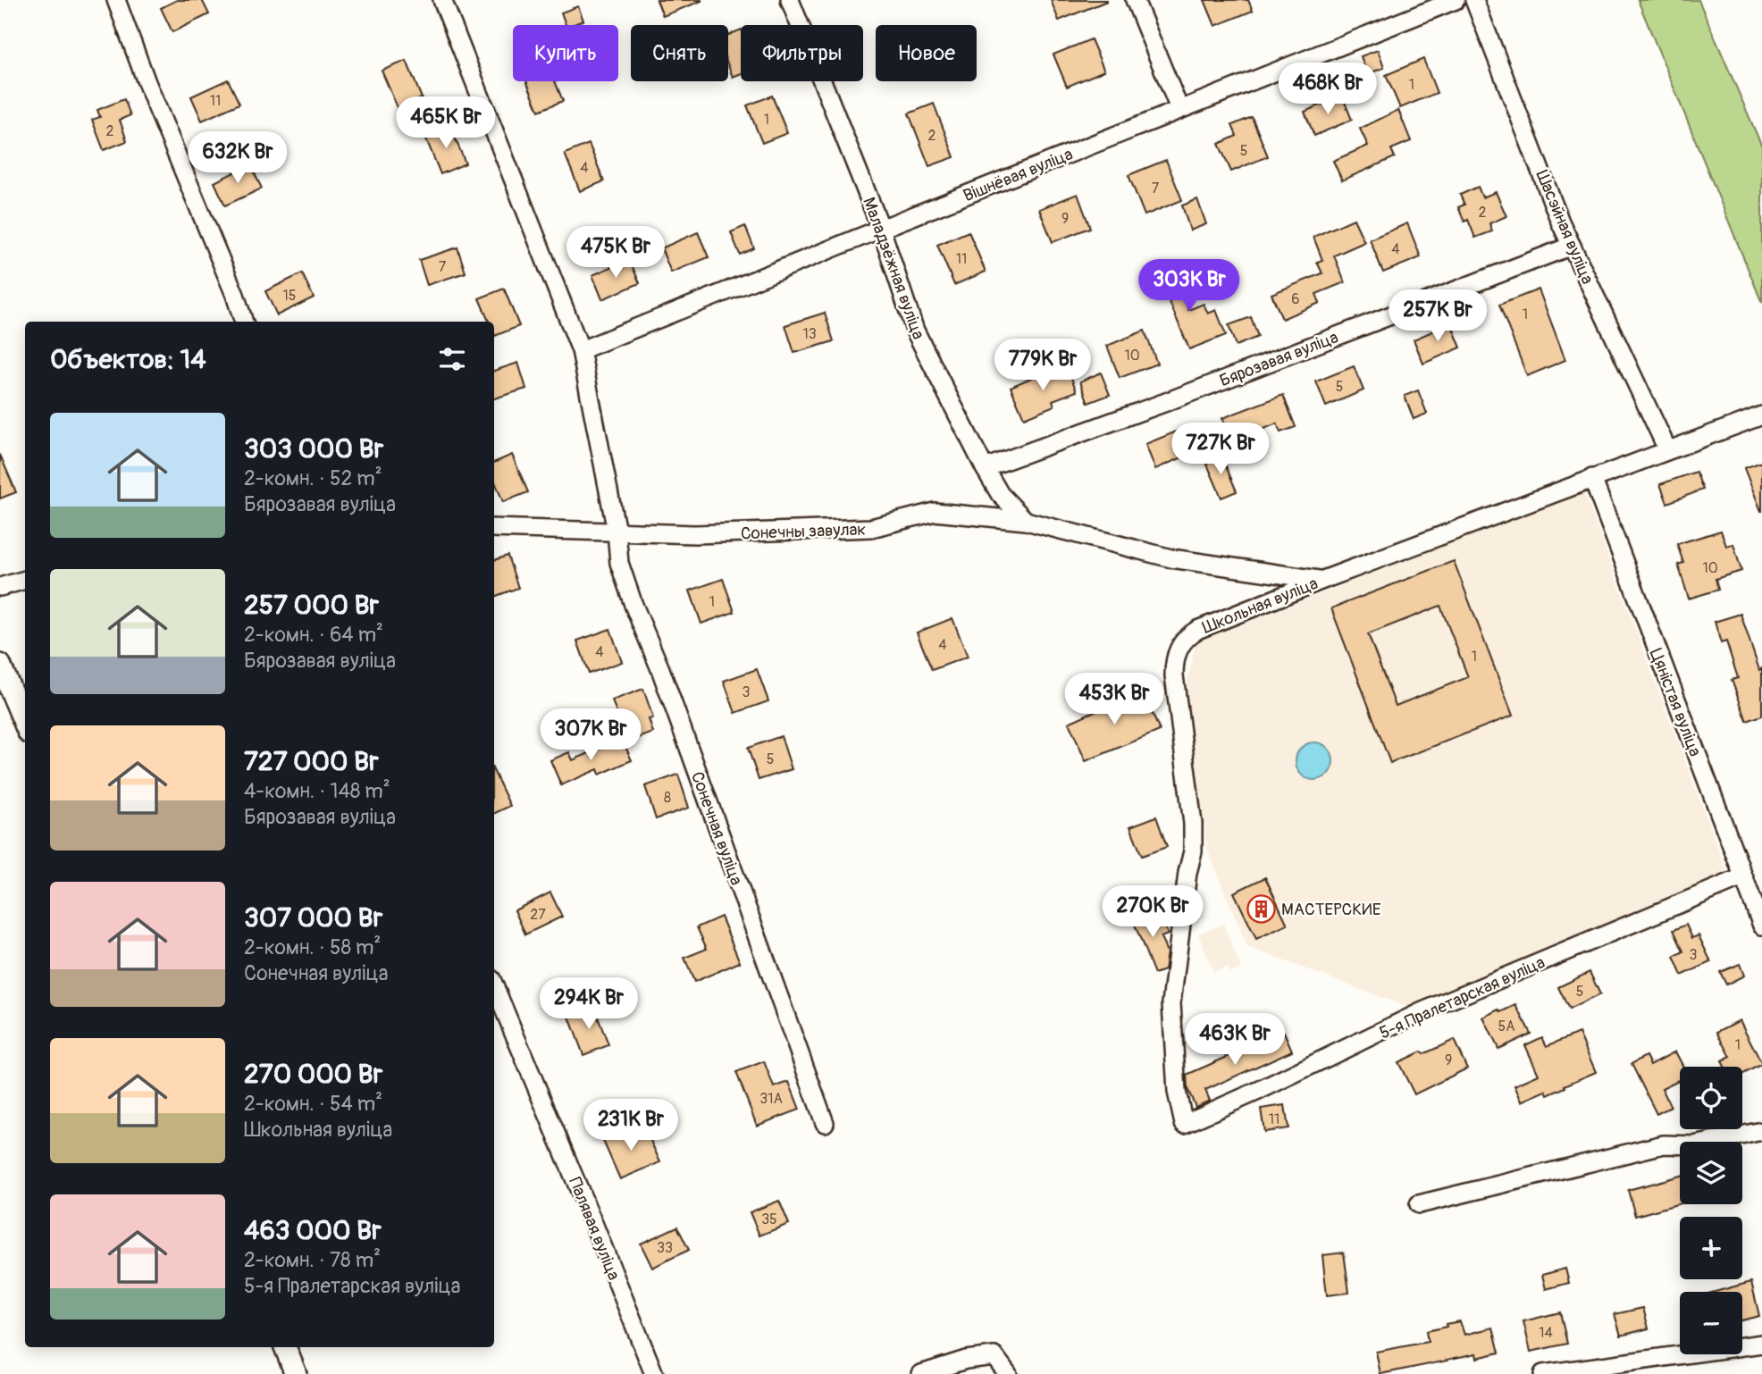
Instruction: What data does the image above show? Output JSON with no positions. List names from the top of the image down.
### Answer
{
  "streets": {
    "street": [
      "Вішнёвая вуліца",
      "Шасэйная вуліца",
      "Маладзёжная вуліца",
      "Бярозавая вуліца",
      "Сонечны завулак",
      "Школьная вуліца",
      "Цяністая вуліца",
      "Сонечная вуліца",
      "5-я Пралетарская вуліца",
      "Палявая вуліца"
    ]
  },
  "crossings": [
    ["Вішнёвая вуліца", "Маладзёжная вуліца"],
    ["Шасэйная вуліца", "Бярозавая вуліца"],
    ["Шасэйная вуліца", "Школьная вуліца"],
    ["Маладзёжная вуліца", "Бярозавая вуліца"],
    ["Маладзёжная вуліца", "Сонечны завулак"],
    ["Сонечны завулак", "Школьная вуліца"],
    ["Сонечны завулак", "Сонечная вуліца"],
    ["Школьная вуліца", "Цяністая вуліца"],
    ["Школьная вуліца", "5-я Пралетарская вуліца"],
    ["Цяністая вуліца", "5-я Пралетарская вуліца"]
  ],
  "places": {
    "building": ["МАСТЕРСКИЕ"]
  },
  "house_numbers": [
    "1",
    "11",
    "1",
    "2",
    "2",
    "5",
    "4",
    "7",
    "2",
    "9",
    "4",
    "11",
    "7",
    "15",
    "6",
    "1",
    "13",
    "10",
    "5",
    "10",
    "1",
    "4",
    "4",
    "1",
    "3",
    "5",
    "8",
    "27",
    "3",
    "5",
    "5А",
    "1",
    "9",
    "31А",
    "11",
    "35",
    "33",
    "14"
  ],
  "page": {
    "chip": [
      "Купить",
      "Снять",
      "Фильтры",
      "Новое"
    ],
    "price": [
      "468K Br",
      "465K Br",
      "632K Br",
      "475K Br",
      "303K Br",
      "257K Br",
      "779K Br",
      "727K Br",
      "453K Br",
      "307K Br",
      "270K Br",
      "294K Br",
      "463K Br",
      "231K Br"
    ],
    "heading": "Объектов: 14",
    "list": [
      {
        "name": "303 000 Br",
        "note": "2-комн. · 52 m² · Бярозавая вуліца"
      },
      {
        "name": "257 000 Br",
        "note": "2-комн. · 64 m² · Бярозавая вуліца"
      },
      {
        "name": "727 000 Br",
        "note": "4-комн. · 148 m² · Бярозавая вуліца"
      },
      {
        "name": "307 000 Br",
        "note": "2-комн. · 58 m² · Сонечная вуліца"
      },
      {
        "name": "270 000 Br",
        "note": "2-комн. · 54 m² · Школьная вуліца"
      },
      {
        "name": "463 000 Br",
        "note": "2-комн. · 78 m² · 5-я Пралетарская вуліца"
      }
    ],
    "map_buttons": ["+", "−"]
  }
}
